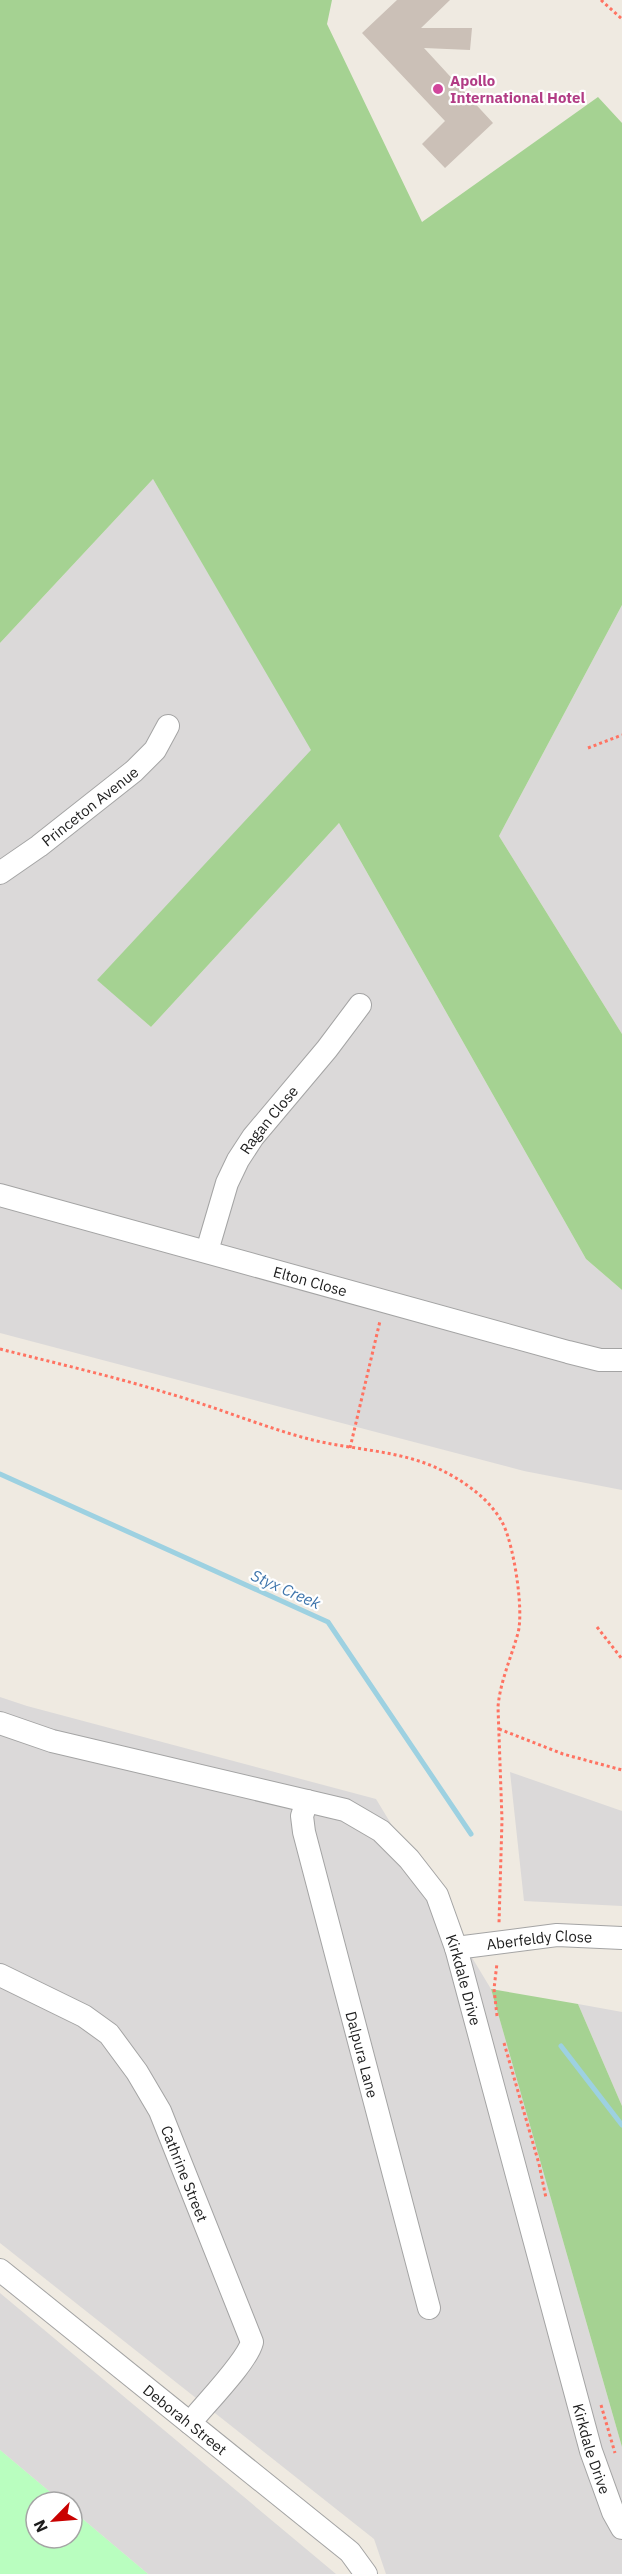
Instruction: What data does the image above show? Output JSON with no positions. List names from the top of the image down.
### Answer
{
  "streets": {
    "street": [
      "Princeton Avenue",
      "Ragan Close",
      "Elton Close",
      "Aberfeldy Close",
      "Kirkdale Drive",
      "Dalpura Lane",
      "Cathrine Street",
      "Deborah Street"
    ]
  },
  "crossings": [
    ["Ragan Close", "Elton Close"],
    ["Aberfeldy Close", "Kirkdale Drive"],
    ["Kirkdale Drive", "Dalpura Lane"],
    ["Cathrine Street", "Deborah Street"]
  ],
  "water": ["Styx Creek"],
  "places": ["Apollo International Hotel"],
  "north": "bottom left"
}
